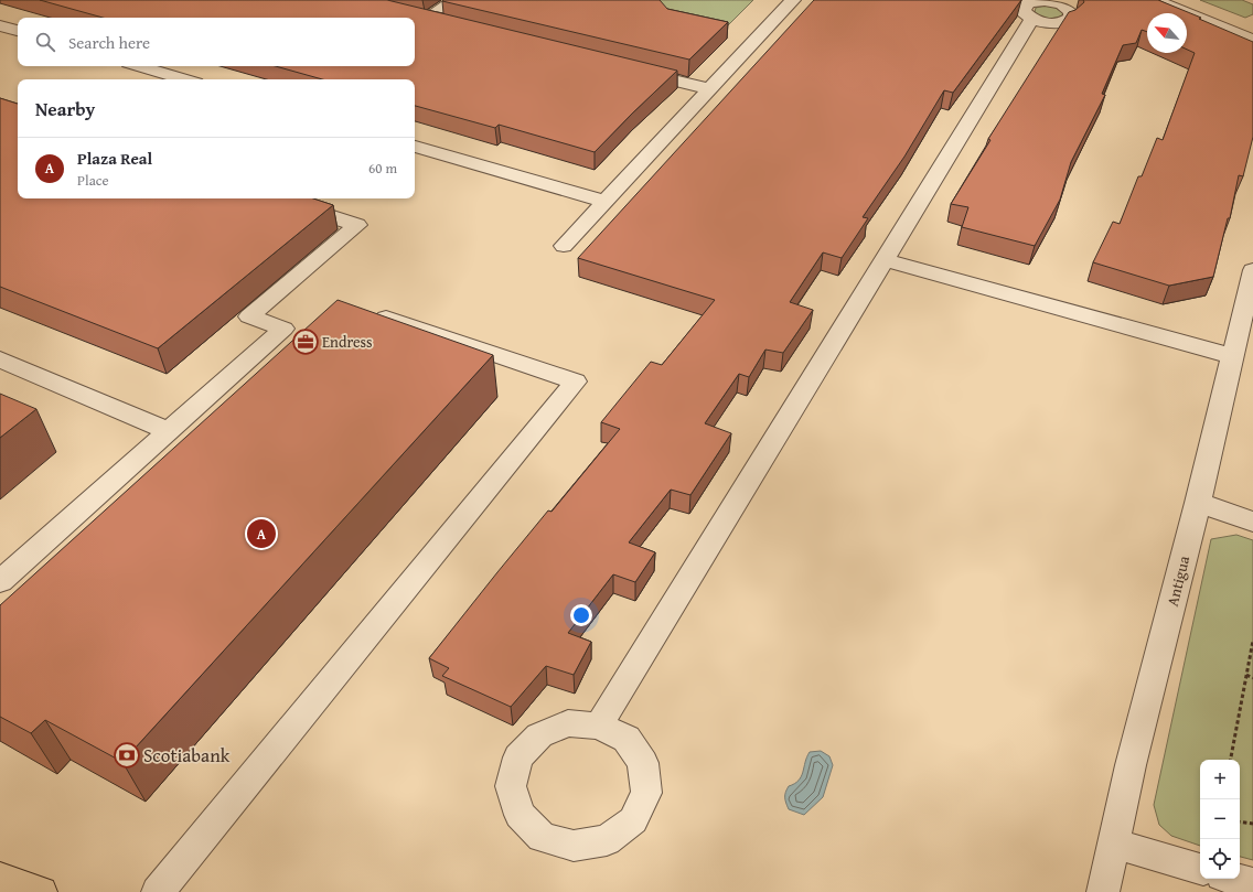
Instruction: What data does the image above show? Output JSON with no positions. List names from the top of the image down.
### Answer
{
  "streets": {
    "street": ["Antigua"]
  },
  "places": {
    "office": ["Endress"],
    "bank": ["Scotiabank"]
  },
  "north": "top left",
  "page": {
    "search": "Search here",
    "heading": "Nearby",
    "list": [
      {
        "mark": "A",
        "name": "Plaza Real",
        "note": "Place",
        "value": "60 m"
      }
    ],
    "pins": "A",
    "map_buttons": ["+", "−"]
  }
}
